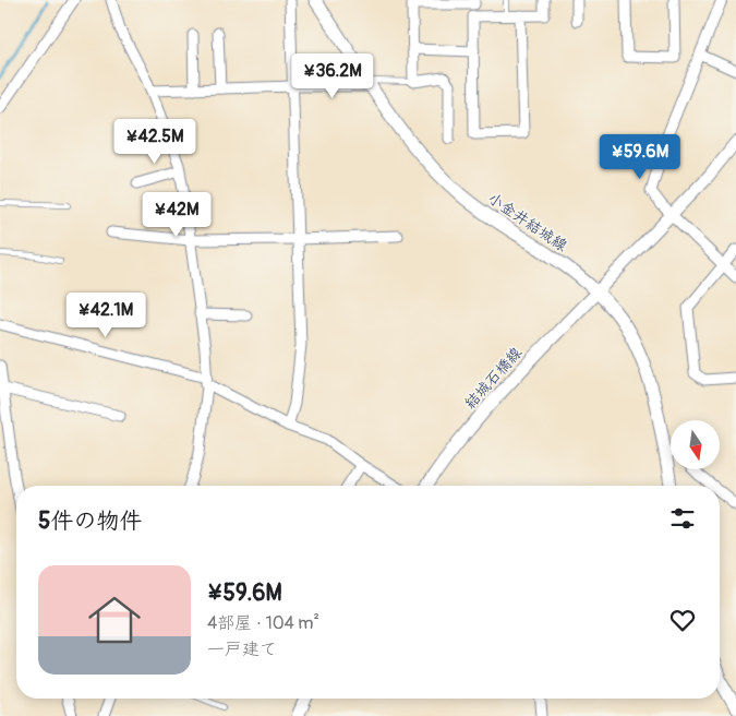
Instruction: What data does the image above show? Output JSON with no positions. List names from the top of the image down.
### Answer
{
  "streets": {
    "main road": ["小金井結城線", "結城石橋線"]
  },
  "crossings": [
    ["小金井結城線", "結城石橋線"]
  ],
  "north": "bottom",
  "page": {
    "price": [
      "¥36.2M",
      "¥42.5M",
      "¥59.6M",
      "¥42M",
      "¥42.1M"
    ],
    "heading": "5件の物件",
    "list": [
      {
        "name": "¥59.6M",
        "note": "4部屋 · 104 m² · 一戸建て"
      }
    ]
  }
}
